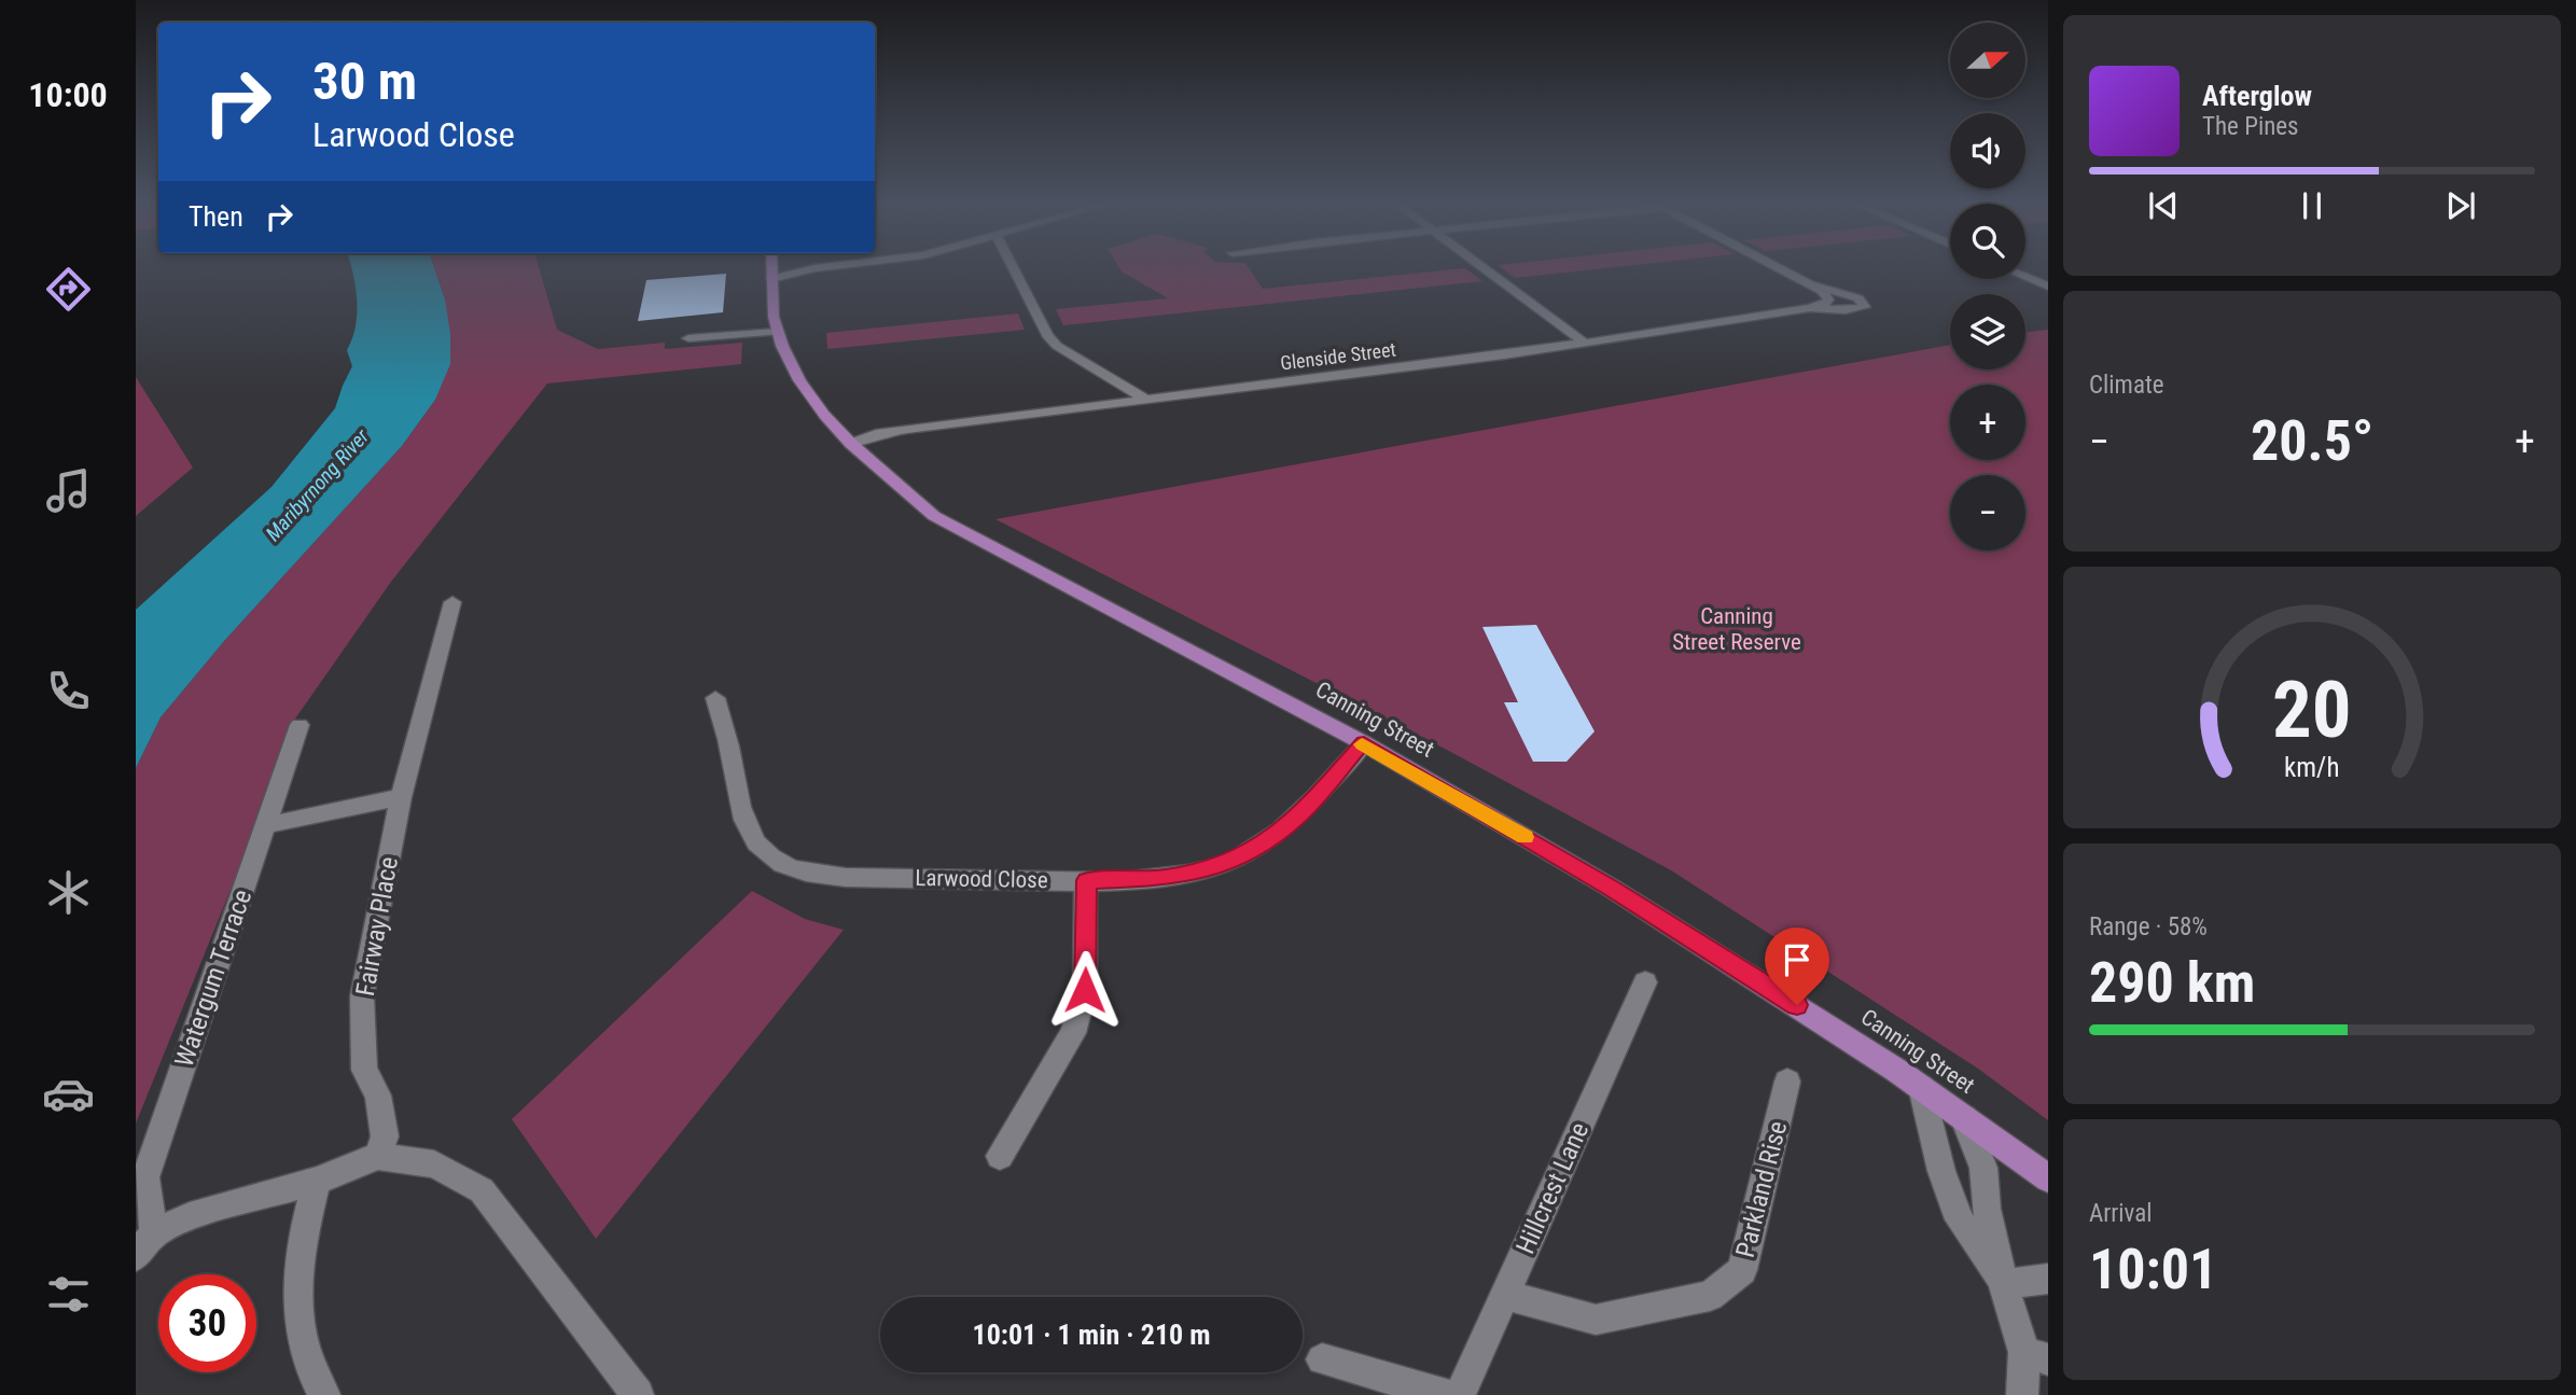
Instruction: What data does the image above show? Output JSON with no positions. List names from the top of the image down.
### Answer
{
  "streets": {
    "main road": ["Canning Street"],
    "street": [
      "Glenside Street",
      "Larwood Close",
      "Fairway Place",
      "Watergum Terrace",
      "Hillcrest Lane",
      "Parkland Rise"
    ]
  },
  "crossings": [
    ["Glenside Street", "Canning Street"],
    ["Canning Street", "Larwood Close"],
    ["Hillcrest Lane", "Parkland Rise"]
  ],
  "water": ["Maribyrnong River"],
  "parks": ["Canning Street Reserve"],
  "north": "right",
  "page": {
    "tabs": "10:00",
    "map_buttons": ["+", "−"],
    "turn": ["30 m", "Larwood Close"],
    "song": ["Afterglow", "The Pines"],
    "then": "Then",
    "tile": [
      "Climate",
      ["Range · 58%", "290 km"],
      ["Arrival", "10:01"]
    ],
    "heat": ["−", "20.5°", "+"],
    "limit": "30",
    "trip": "10:01 · 1 min · 210 m",
    "gauge": ["20", "km/h"]
  }
}
